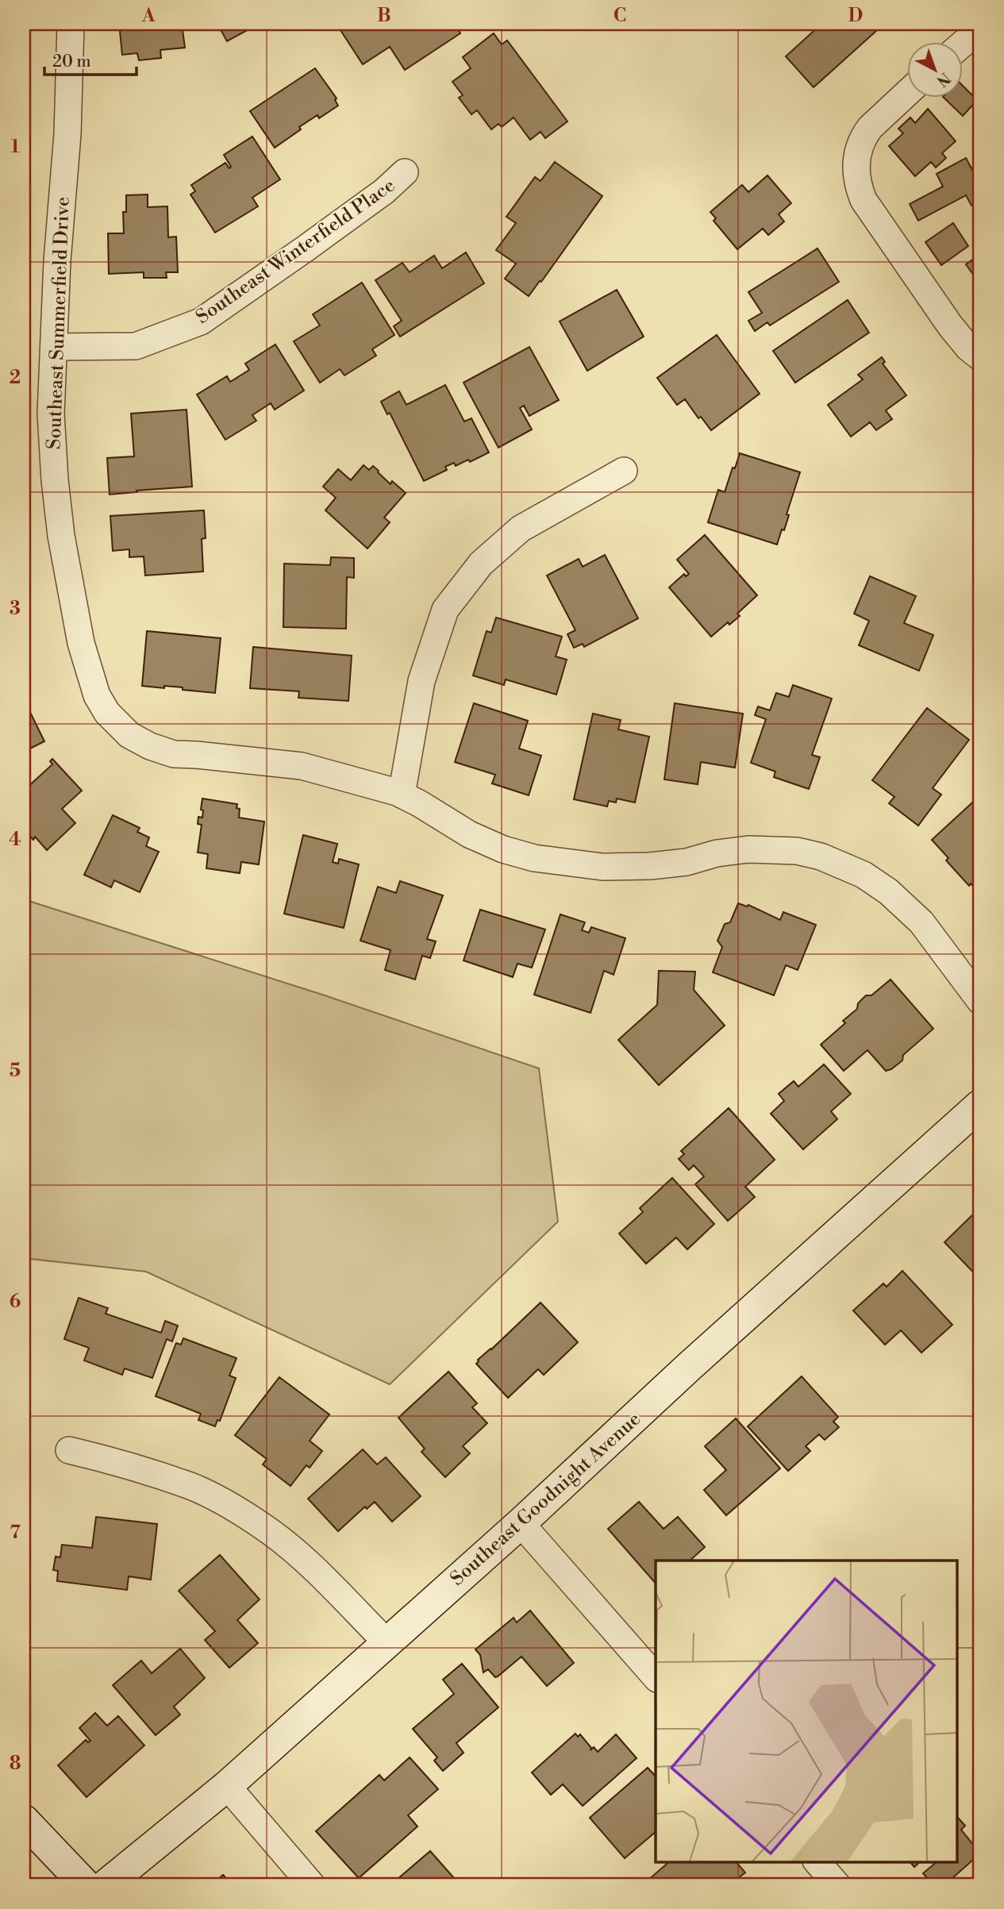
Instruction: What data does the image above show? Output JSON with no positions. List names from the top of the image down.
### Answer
{
  "streets": {
    "street": ["Southeast Winterfield Place", "Southeast Summerfield Drive", "Southeast Goodnight Avenue"]
  },
  "crossings": [
    ["Southeast Winterfield Place", "Southeast Summerfield Drive"]
  ],
  "scale_bar": "20 m",
  "north": "bottom right",
  "grid": {
    "columns": [
      "A",
      "B",
      "C",
      "D"
    ],
    "rows": [
      "1",
      "2",
      "3",
      "4",
      "5",
      "6",
      "7",
      "8"
    ]
  }
}
